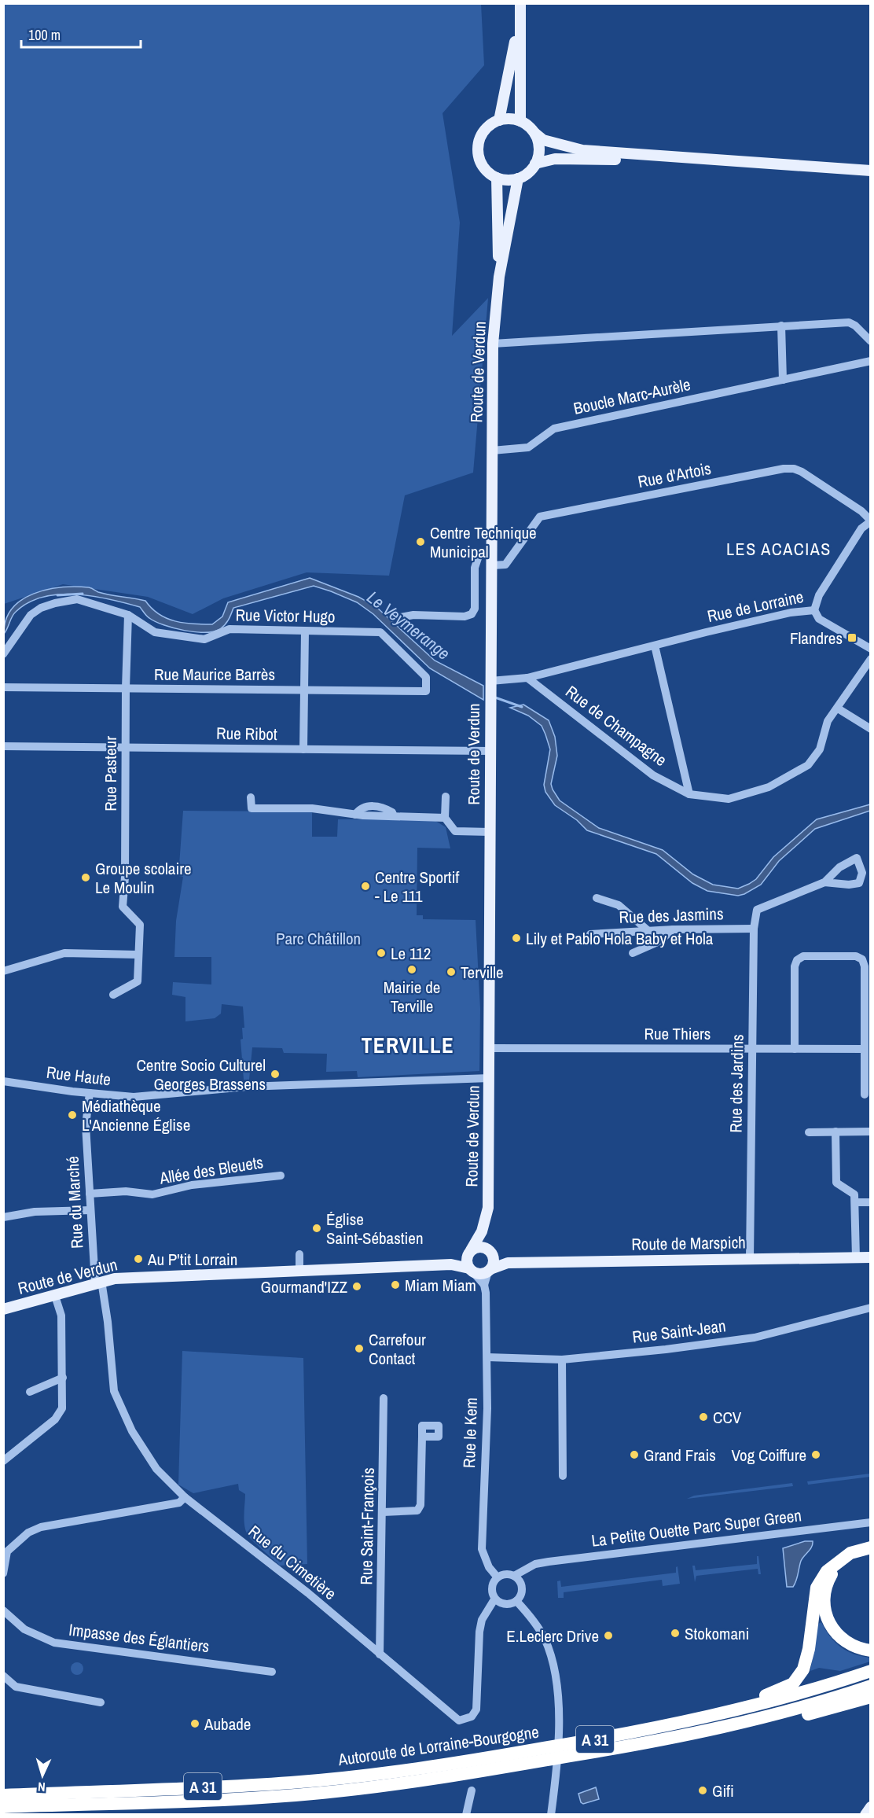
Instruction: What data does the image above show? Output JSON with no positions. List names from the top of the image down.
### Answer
{
  "streets": {
    "highway": ["A 31", "Autoroute de Lorraine-Bourgogne"],
    "main road": ["Route de Verdun", "Route de Marspich"],
    "street": [
      "Boucle Marc-Aurèle",
      "Rue d'Artois",
      "Rue de Lorraine",
      "Rue Victor Hugo",
      "Rue Maurice Barrès",
      "Rue de Champagne",
      "Rue Ribot",
      "Rue Pasteur",
      "Rue des Jasmins",
      "Rue Thiers",
      "Rue Haute",
      "Rue des Jardins",
      "Allée des Bleuets",
      "Rue du Marché",
      "Rue Saint-Jean",
      "Rue le Kem",
      "Rue Saint-François",
      "La Petite Ouette Parc Super Green",
      "Rue du Cimetière",
      "Impasse des Églantiers"
    ]
  },
  "crossings": [
    ["Route de Verdun", "Boucle Marc-Aurèle"],
    ["Route de Verdun", "Rue d'Artois"],
    ["Route de Verdun", "Rue de Lorraine"],
    ["Route de Verdun", "Rue Ribot"],
    ["Route de Verdun", "Rue Thiers"],
    ["Route de Verdun", "Rue Haute"],
    ["Route de Verdun", "Rue du Marché"],
    ["Route de Verdun", "Route de Marspich"],
    ["Route de Verdun", "Rue le Kem"],
    ["Route de Verdun", "Rue du Cimetière"],
    ["Rue d'Artois", "Rue de Lorraine"],
    ["Rue de Lorraine", "Rue de Champagne"],
    ["Rue Victor Hugo", "Rue Maurice Barrès"],
    ["Rue Victor Hugo", "Rue Pasteur"],
    ["Rue Maurice Barrès", "Rue Pasteur"],
    ["Rue Ribot", "Rue Pasteur"],
    ["Rue des Jasmins", "Rue des Jardins"],
    ["Rue Thiers", "Rue des Jardins"],
    ["Rue Haute", "Rue du Marché"],
    ["Rue des Jardins", "Route de Marspich"],
    ["Allée des Bleuets", "Rue du Marché"],
    ["Rue du Marché", "Rue du Cimetière"],
    ["Route de Marspich", "Rue le Kem"],
    ["Rue Saint-Jean", "Rue le Kem"],
    ["Rue le Kem", "La Petite Ouette Parc Super Green"],
    ["Rue le Kem", "Rue du Cimetière"],
    ["Rue Saint-François", "Rue du Cimetière"],
    ["La Petite Ouette Parc Super Green", "Rue du Cimetière"]
  ],
  "districts": ["LES ACACIAS", "TERVILLE"],
  "water": ["Le Veymerange"],
  "parks": ["Parc Châtillon"],
  "places": {
    "other": [
      "Centre Technique Municipal",
      "Groupe scolaire Le Moulin",
      "Centre Sportif - Le 111",
      "Lily et Pablo Hola Baby et Hola",
      "Le 112",
      "Mairie de Terville",
      "Terville",
      "Centre Socio Culturel Georges Brassens",
      "Médiathèque L'Ancienne Église",
      "Église Saint-Sébastien",
      "Au P'tit Lorrain",
      "Miam Miam",
      "Gourmand'IZZ",
      "Carrefour Contact",
      "CCV",
      "Grand Frais",
      "Vog Coiffure",
      "Stokomani",
      "E.Leclerc Drive",
      "Aubade",
      "Gifi"
    ],
    "transit": ["Flandres"]
  },
  "scale_bar": "100 m",
  "north": "bottom"
}
